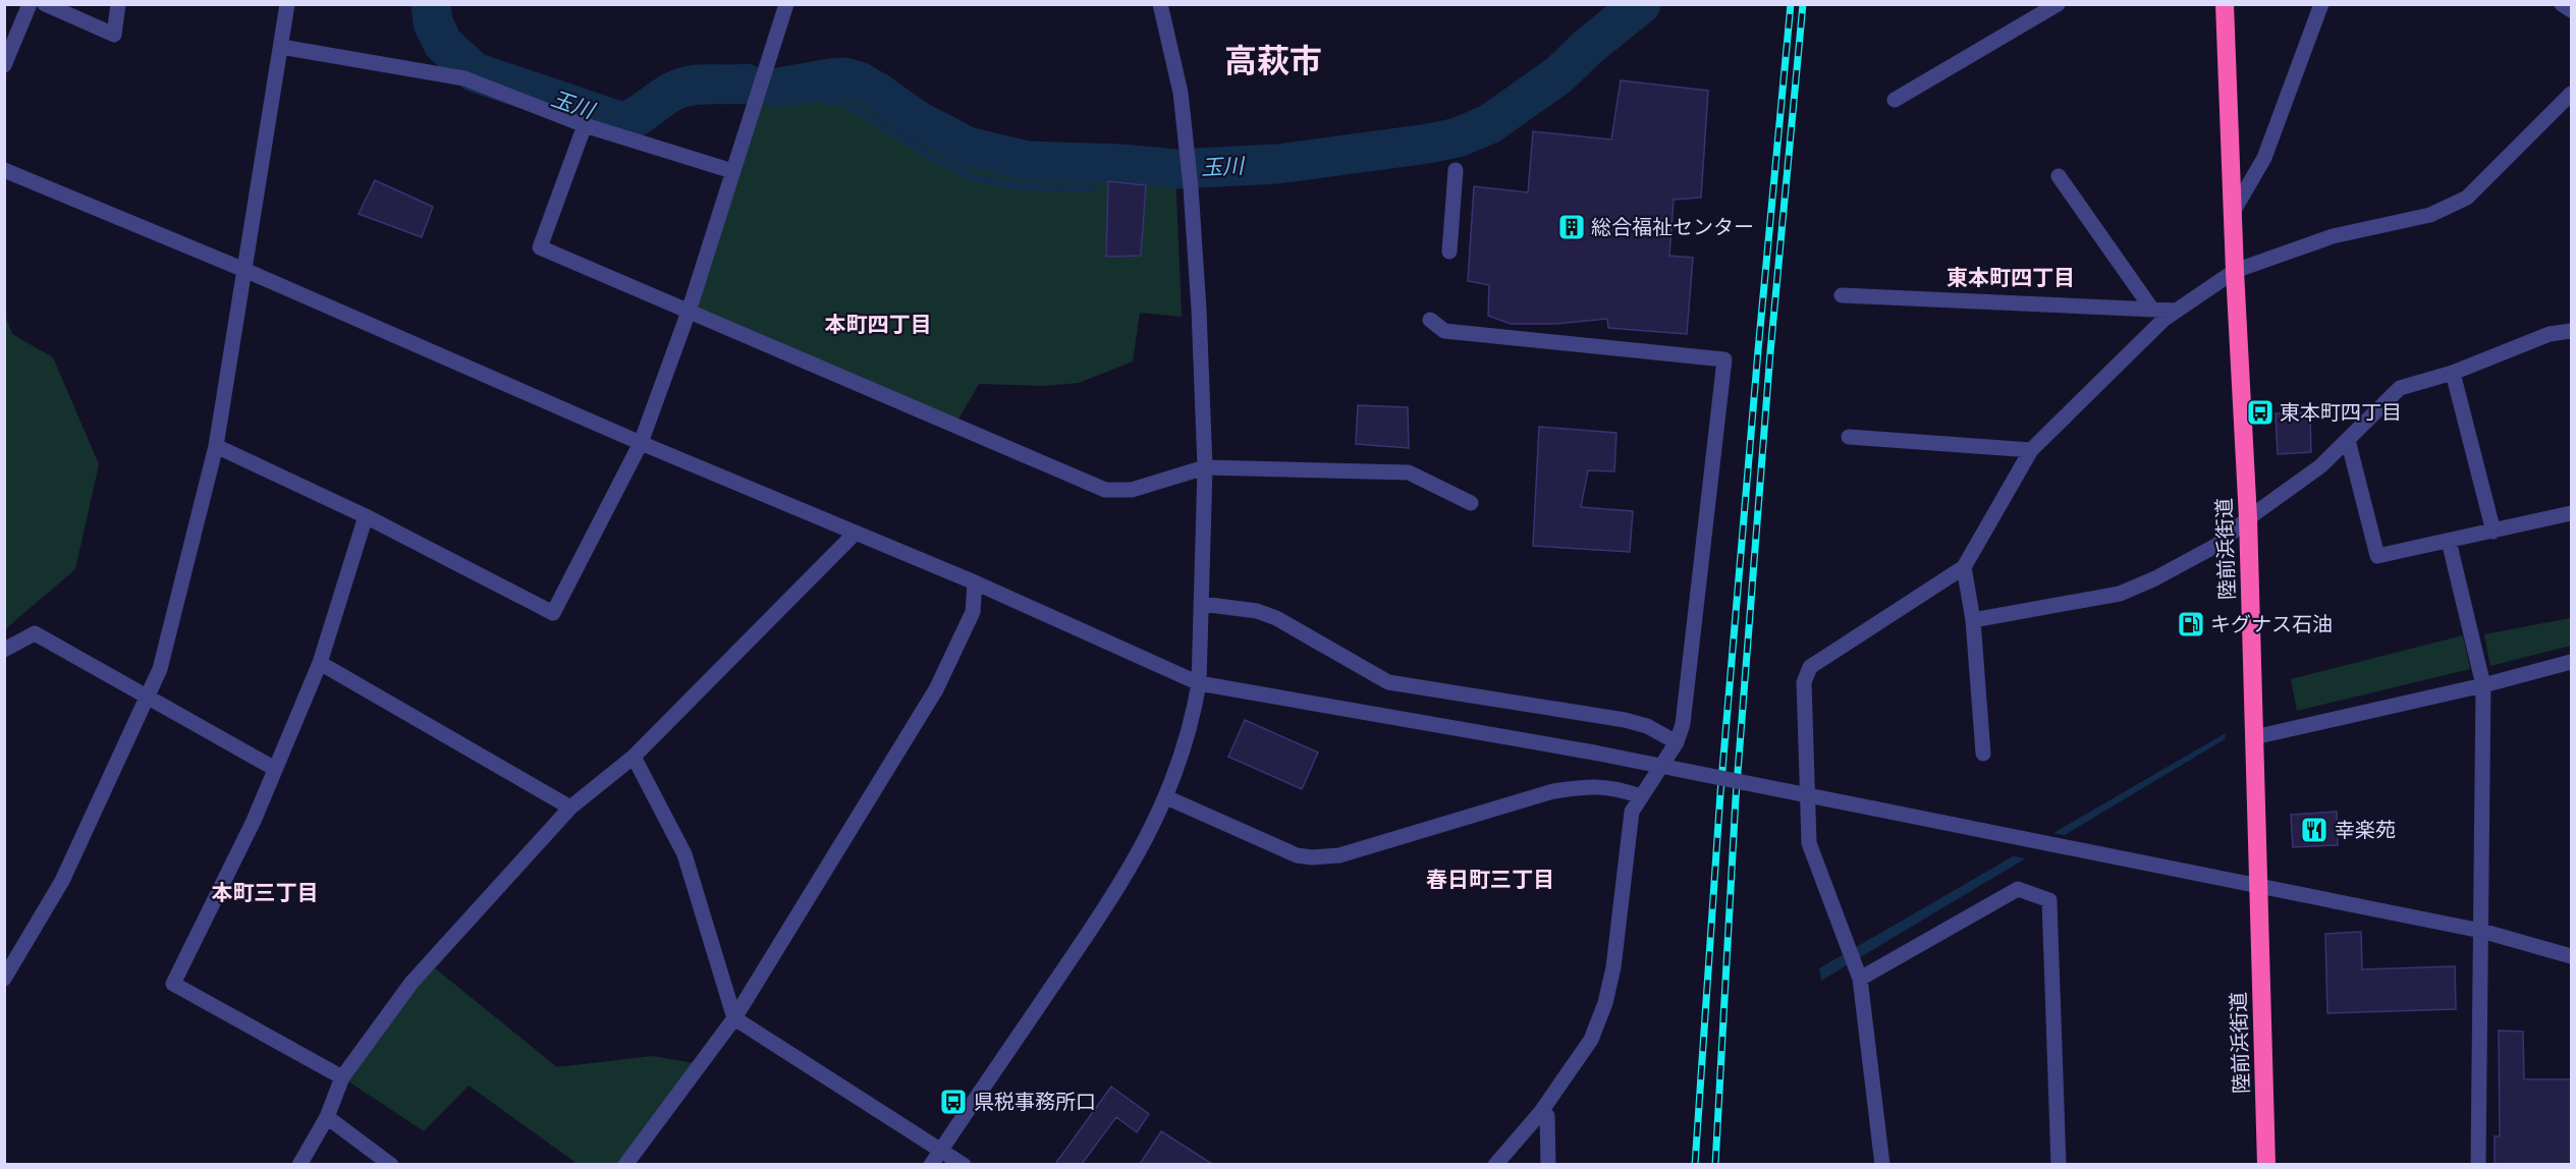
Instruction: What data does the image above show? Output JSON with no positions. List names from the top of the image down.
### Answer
{
  "streets": {
    "highway": ["陸前浜街道"]
  },
  "districts": [
    "高萩市",
    "東本町四丁目",
    "本町四丁目",
    "春日町三丁目",
    "本町三丁目"
  ],
  "water": ["玉川"],
  "places": {
    "building": ["総合福祉センター"],
    "bus stop": ["東本町四丁目", "県税事務所口"],
    "fuel station": ["キグナス石油"],
    "restaurant": ["幸楽苑"]
  }
}
